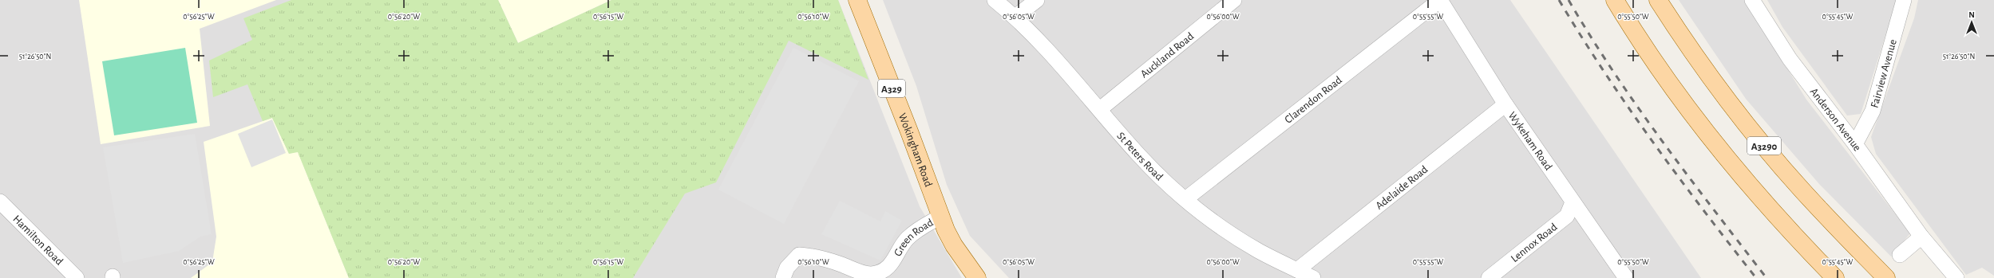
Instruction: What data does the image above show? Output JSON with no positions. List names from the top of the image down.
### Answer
{
  "streets": {
    "main road": ["A329", "A3290", "Wokingham Road"],
    "street": [
      "Auckland Road",
      "Fairview Avenue",
      "Clarendon Road",
      "Anderson Avenue",
      "Wykeham Road",
      "St Peters Road",
      "Adelaide Road",
      "Hamilton Road",
      "Green Road",
      "Lennox Road"
    ]
  },
  "crossings": [
    ["Auckland Road", "St Peters Road"],
    ["Fairview Avenue", "Anderson Avenue"],
    ["Clarendon Road", "Wykeham Road"],
    ["Clarendon Road", "St Peters Road"],
    ["Wykeham Road", "Adelaide Road"],
    ["Wykeham Road", "Lennox Road"],
    ["Wokingham Road", "Green Road"],
    ["St Peters Road", "Adelaide Road"]
  ],
  "north": "top",
  "coordinates": [
    "0°56'25\"W",
    "0°56'20\"W",
    "0°56'15\"W",
    "0°56'10\"W",
    "0°56'05\"W",
    "0°56'00\"W",
    "0°55'55\"W",
    "0°55'50\"W",
    "0°55'45\"W",
    "51°26'50\"N"
  ]
}
